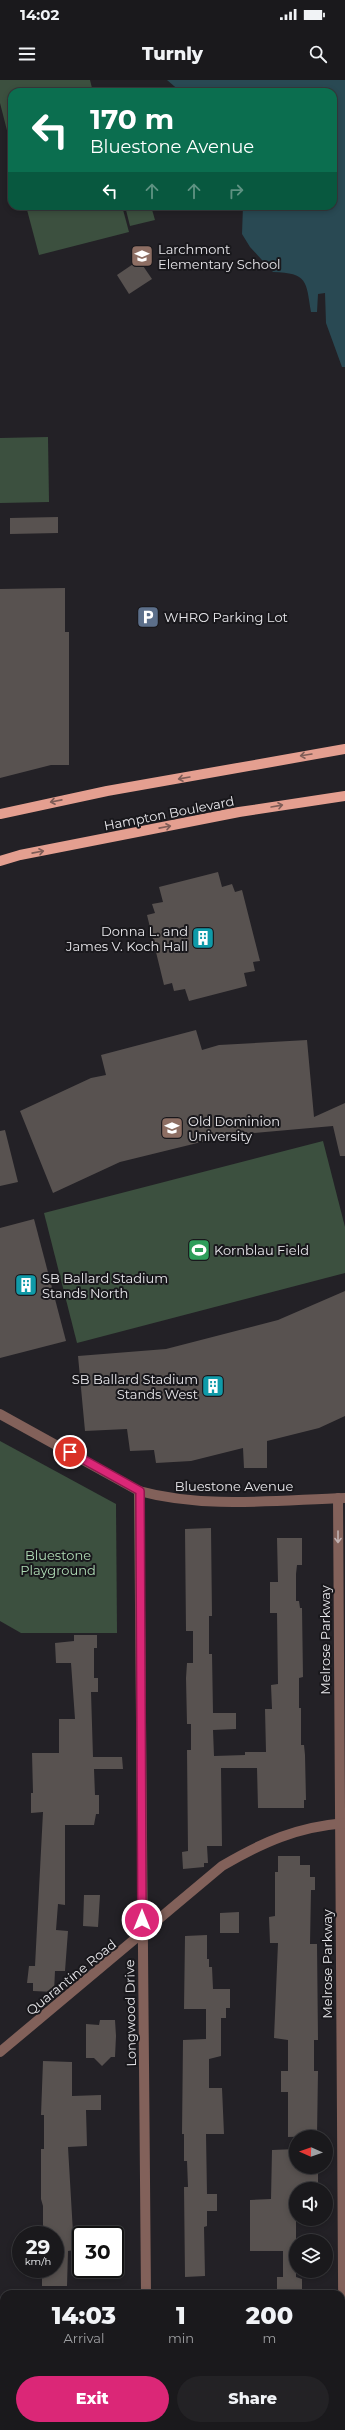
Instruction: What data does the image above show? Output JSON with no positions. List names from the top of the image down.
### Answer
{
  "streets": {
    "main road": ["Hampton Boulevard"],
    "street": [
      "Bluestone Avenue",
      "Melrose Parkway",
      "Quarantine Road",
      "Longwood Drive"
    ]
  },
  "crossings": [
    ["Bluestone Avenue", "Melrose Parkway"],
    ["Bluestone Avenue", "Longwood Drive"],
    ["Melrose Parkway", "Quarantine Road"],
    ["Quarantine Road", "Longwood Drive"]
  ],
  "one_way": ["Melrose Parkway"],
  "parks": ["Bluestone Playground"],
  "places": {
    "school or university": ["Larchmont Elementary School", "Old Dominion University"],
    "parking": ["WHRO Parking Lot"],
    "building": ["Donna L. and James V. Koch Hall", "SB Ballard Stadium Stands North", "SB Ballard Stadium Stands West"],
    "sports": ["Kornblau Field"]
  },
  "north": "left",
  "page": {
    "status": "14:02",
    "header": "Turnly",
    "turn": ["170 m", "Bluestone Avenue"],
    "speed": "29 km/h",
    "limit": "30",
    "eta": [
      "14:03",
      "Arrival",
      "1",
      "min",
      "200",
      "m"
    ],
    "buttons": ["Exit", "Share"]
  }
}
